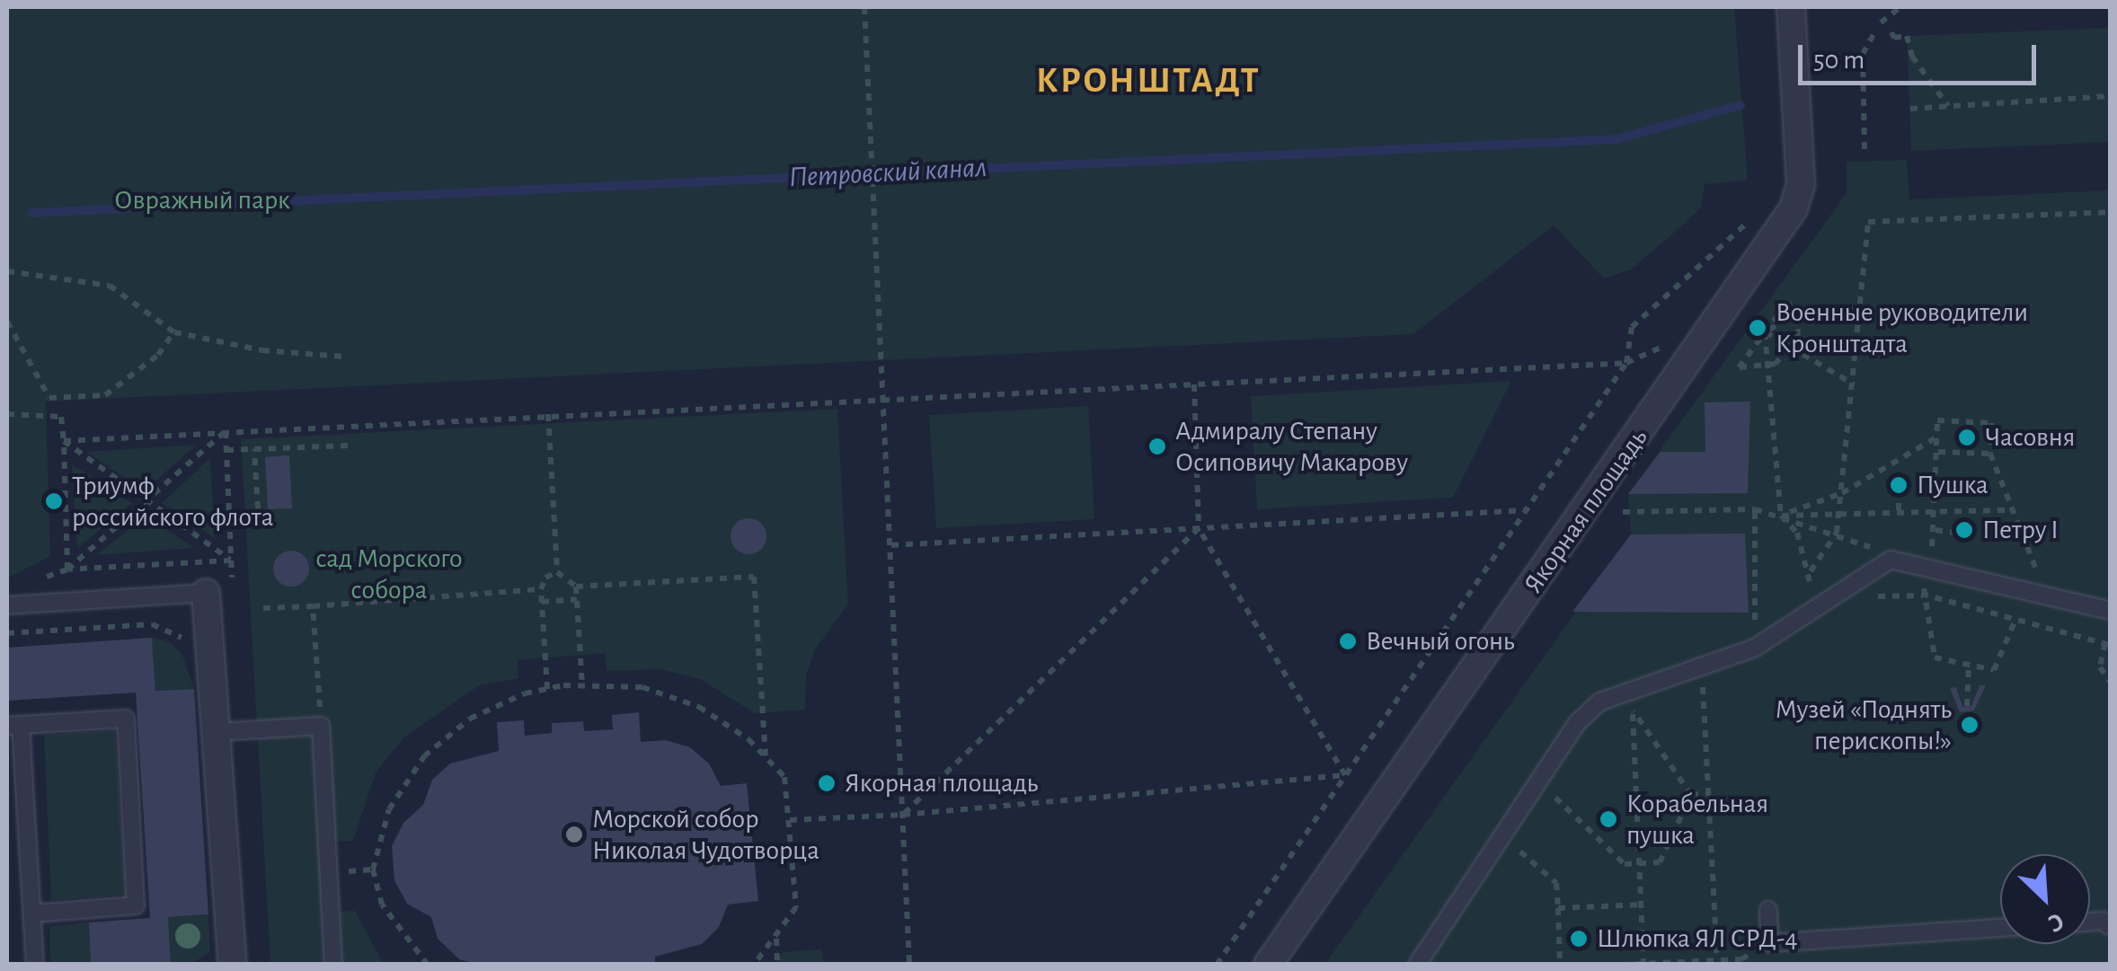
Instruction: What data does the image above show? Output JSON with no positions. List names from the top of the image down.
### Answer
{
  "streets": {
    "street": ["Якорная площадь"]
  },
  "districts": ["КРОНШТАДТ"],
  "water": ["Петровский канал"],
  "parks": ["Овражный парк", "сад Морского собора"],
  "places": [
    "Военные руководители Кронштадта",
    "Часовня",
    "Адмиралу Степану Осиповичу Макарову",
    "Пушка",
    "Триумф российского флота",
    "Петру I",
    "Вечный огонь",
    "Музей «Поднять перископы!»",
    "Якорная площадь",
    "Корабельная пушка",
    "Морской собор Николая Чудотворца",
    "Шлюпка ЯЛ СРД-4"
  ],
  "scale_bar": "50 m",
  "north": "bottom right"
}
